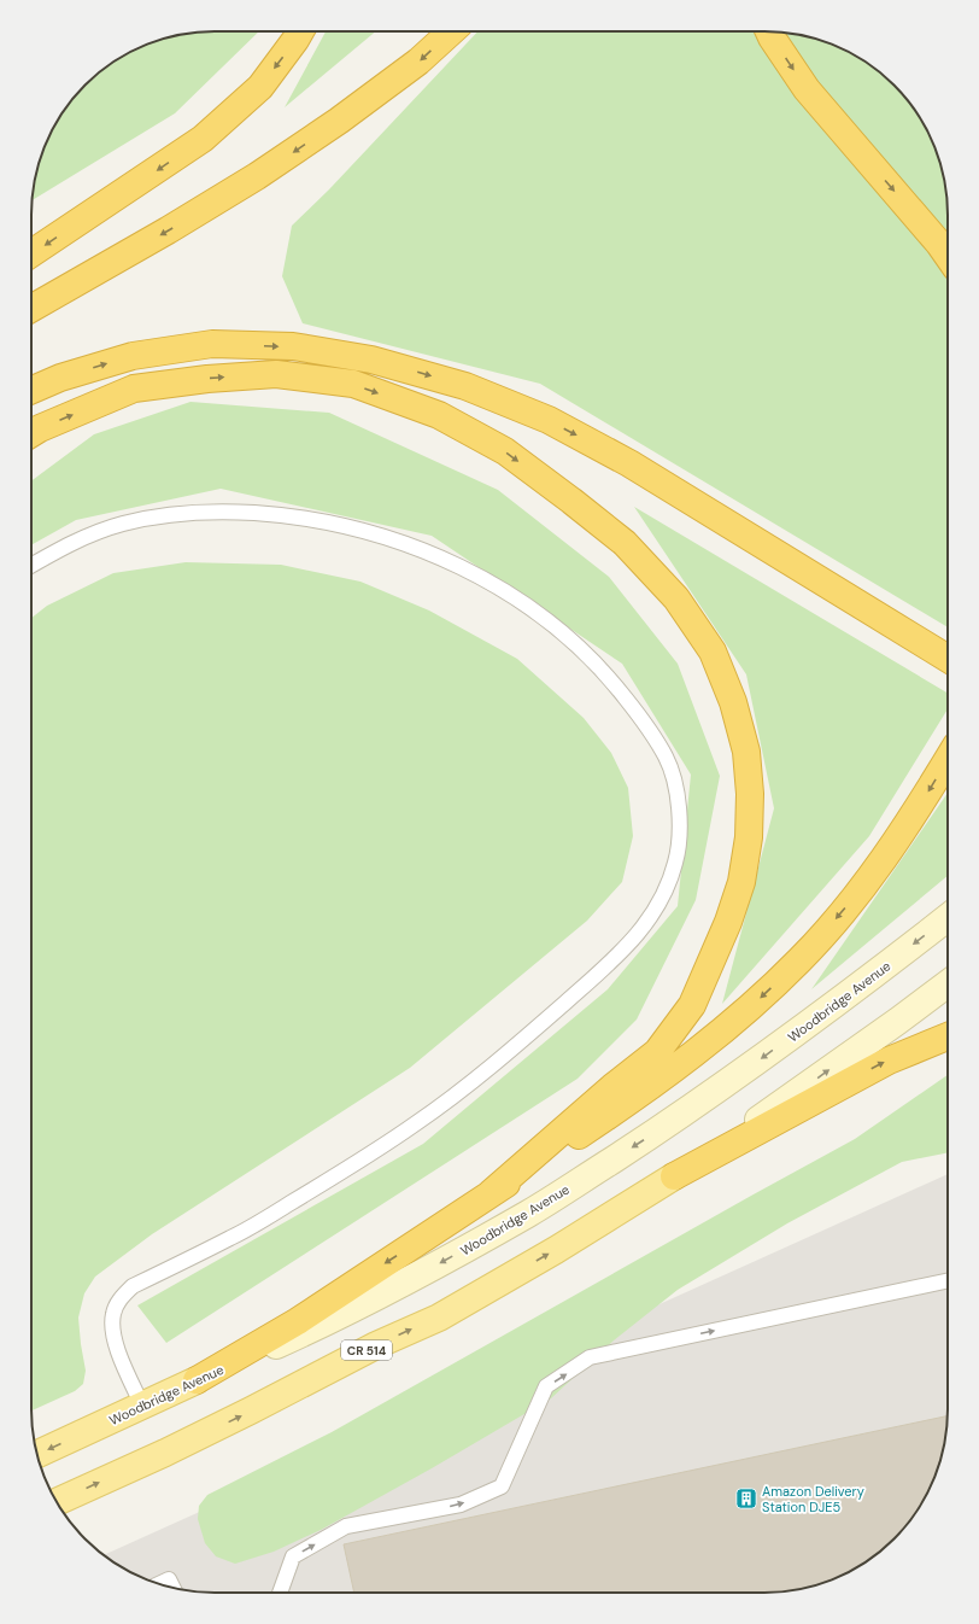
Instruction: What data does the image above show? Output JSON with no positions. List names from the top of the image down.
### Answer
{
  "streets": {
    "main road": ["Woodbridge Avenue", "CR 514"]
  },
  "places": {
    "building": ["Amazon Delivery Station DJE5"]
  }
}
